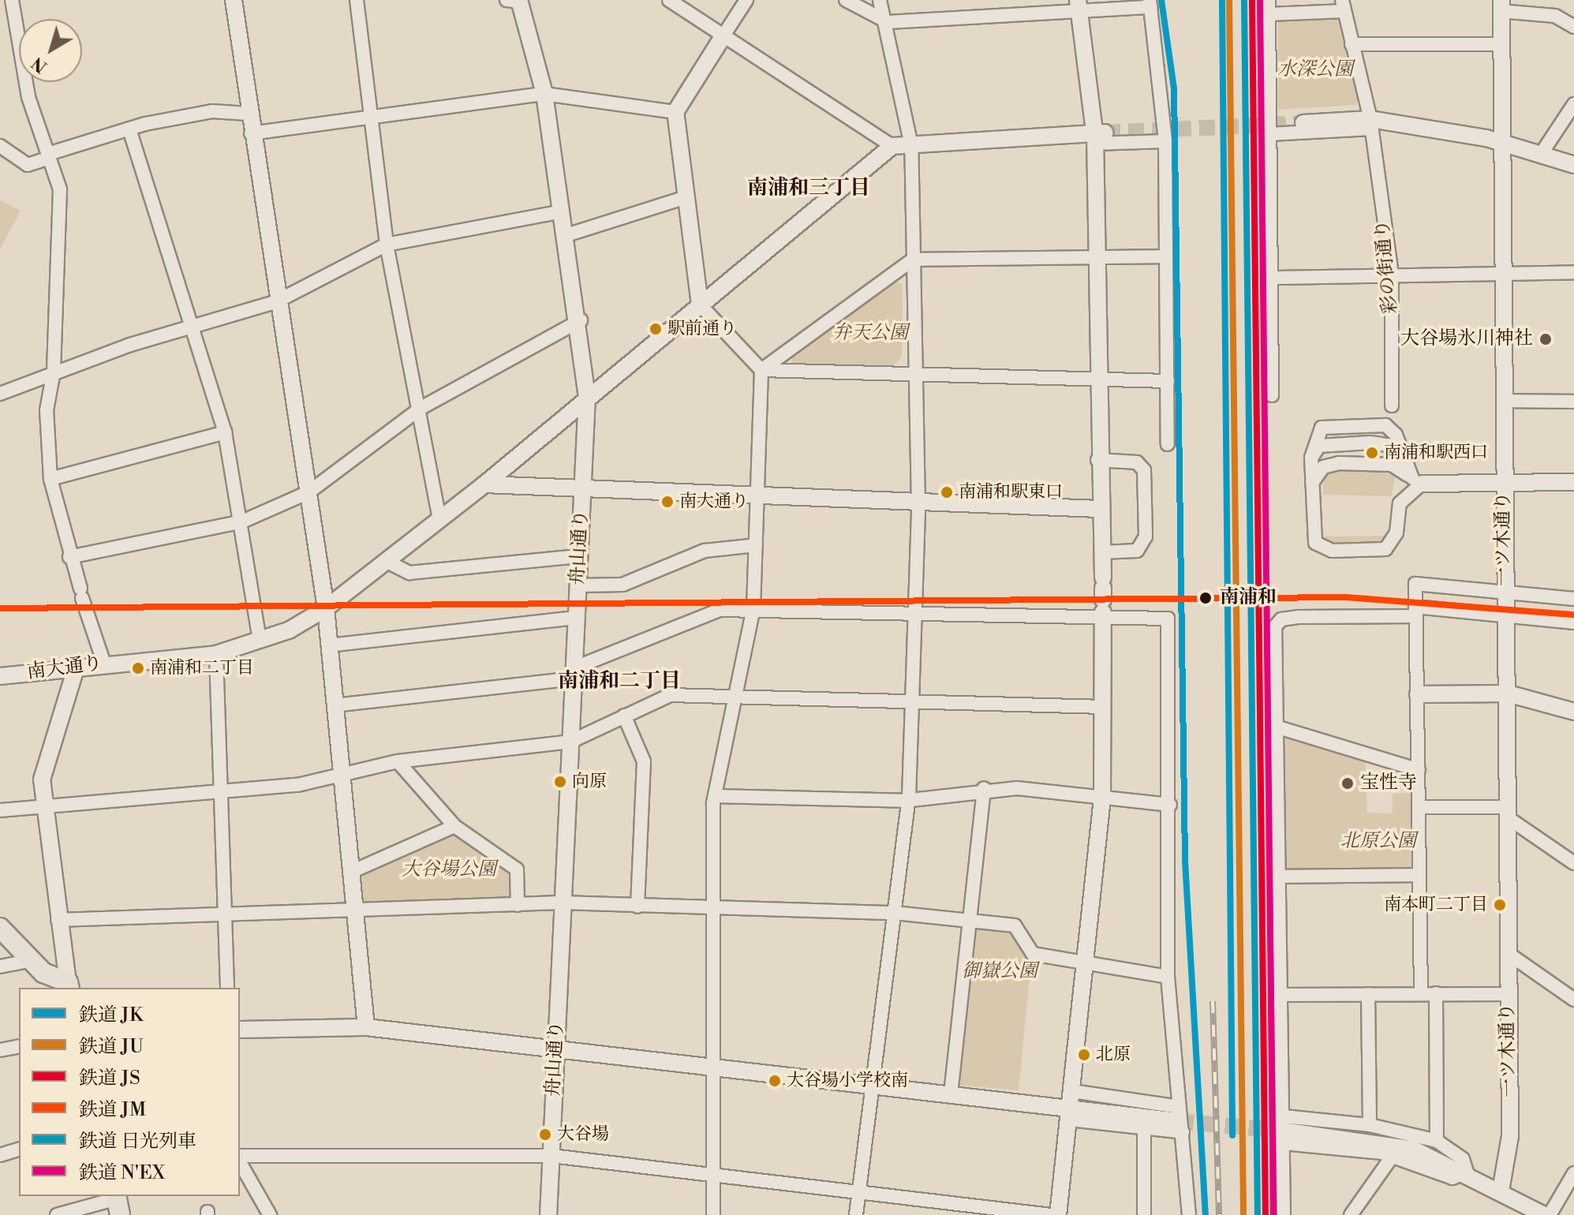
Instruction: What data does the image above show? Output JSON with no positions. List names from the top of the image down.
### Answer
{
  "streets": {
    "street": [
      "彩の街通り",
      "一ツ木通り",
      "舟山通り",
      "南大通り"
    ]
  },
  "crossings": [
    ["舟山通り", "南大通り"]
  ],
  "districts": ["南浦和三丁目", "南浦和二丁目"],
  "parks": [
    "水深公園",
    "弁天公園",
    "北原公園",
    "大谷場公園",
    "御嶽公園"
  ],
  "places": [
    "駅前通り",
    "大谷場氷川神社",
    "南浦和駅西口",
    "南浦和駅東口",
    "南大通り",
    "南浦和",
    "南浦和二丁目",
    "向原",
    "宝性寺",
    "南本町二丁目",
    "北原",
    "大谷場小学校南",
    "大谷場"
  ],
  "lines": [
    "rail line JK",
    "rail line JU",
    "rail line JS",
    "rail line 日光列車",
    "rail line N'EX",
    "rail line JM"
  ],
  "legend": [
    "鉄道 JK",
    "鉄道 JU",
    "鉄道 JS",
    "鉄道 JM",
    "鉄道 日光列車",
    "鉄道 N'EX"
  ],
  "north": "bottom left"
}
